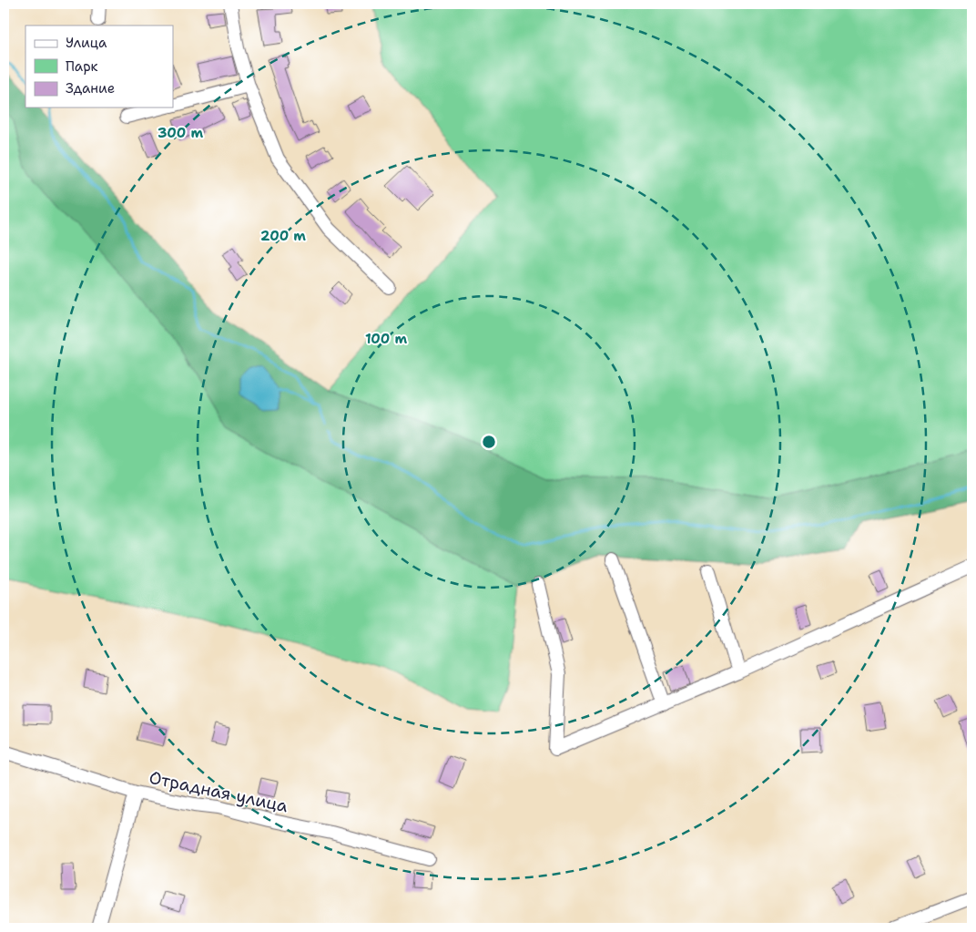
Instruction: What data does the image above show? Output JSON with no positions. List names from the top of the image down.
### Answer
{
  "streets": {
    "street": ["Отрадная улица"]
  },
  "legend": ["Улица", "Парк", "Здание"],
  "rings": ["300 m", "200 m", "100 m"]
}
